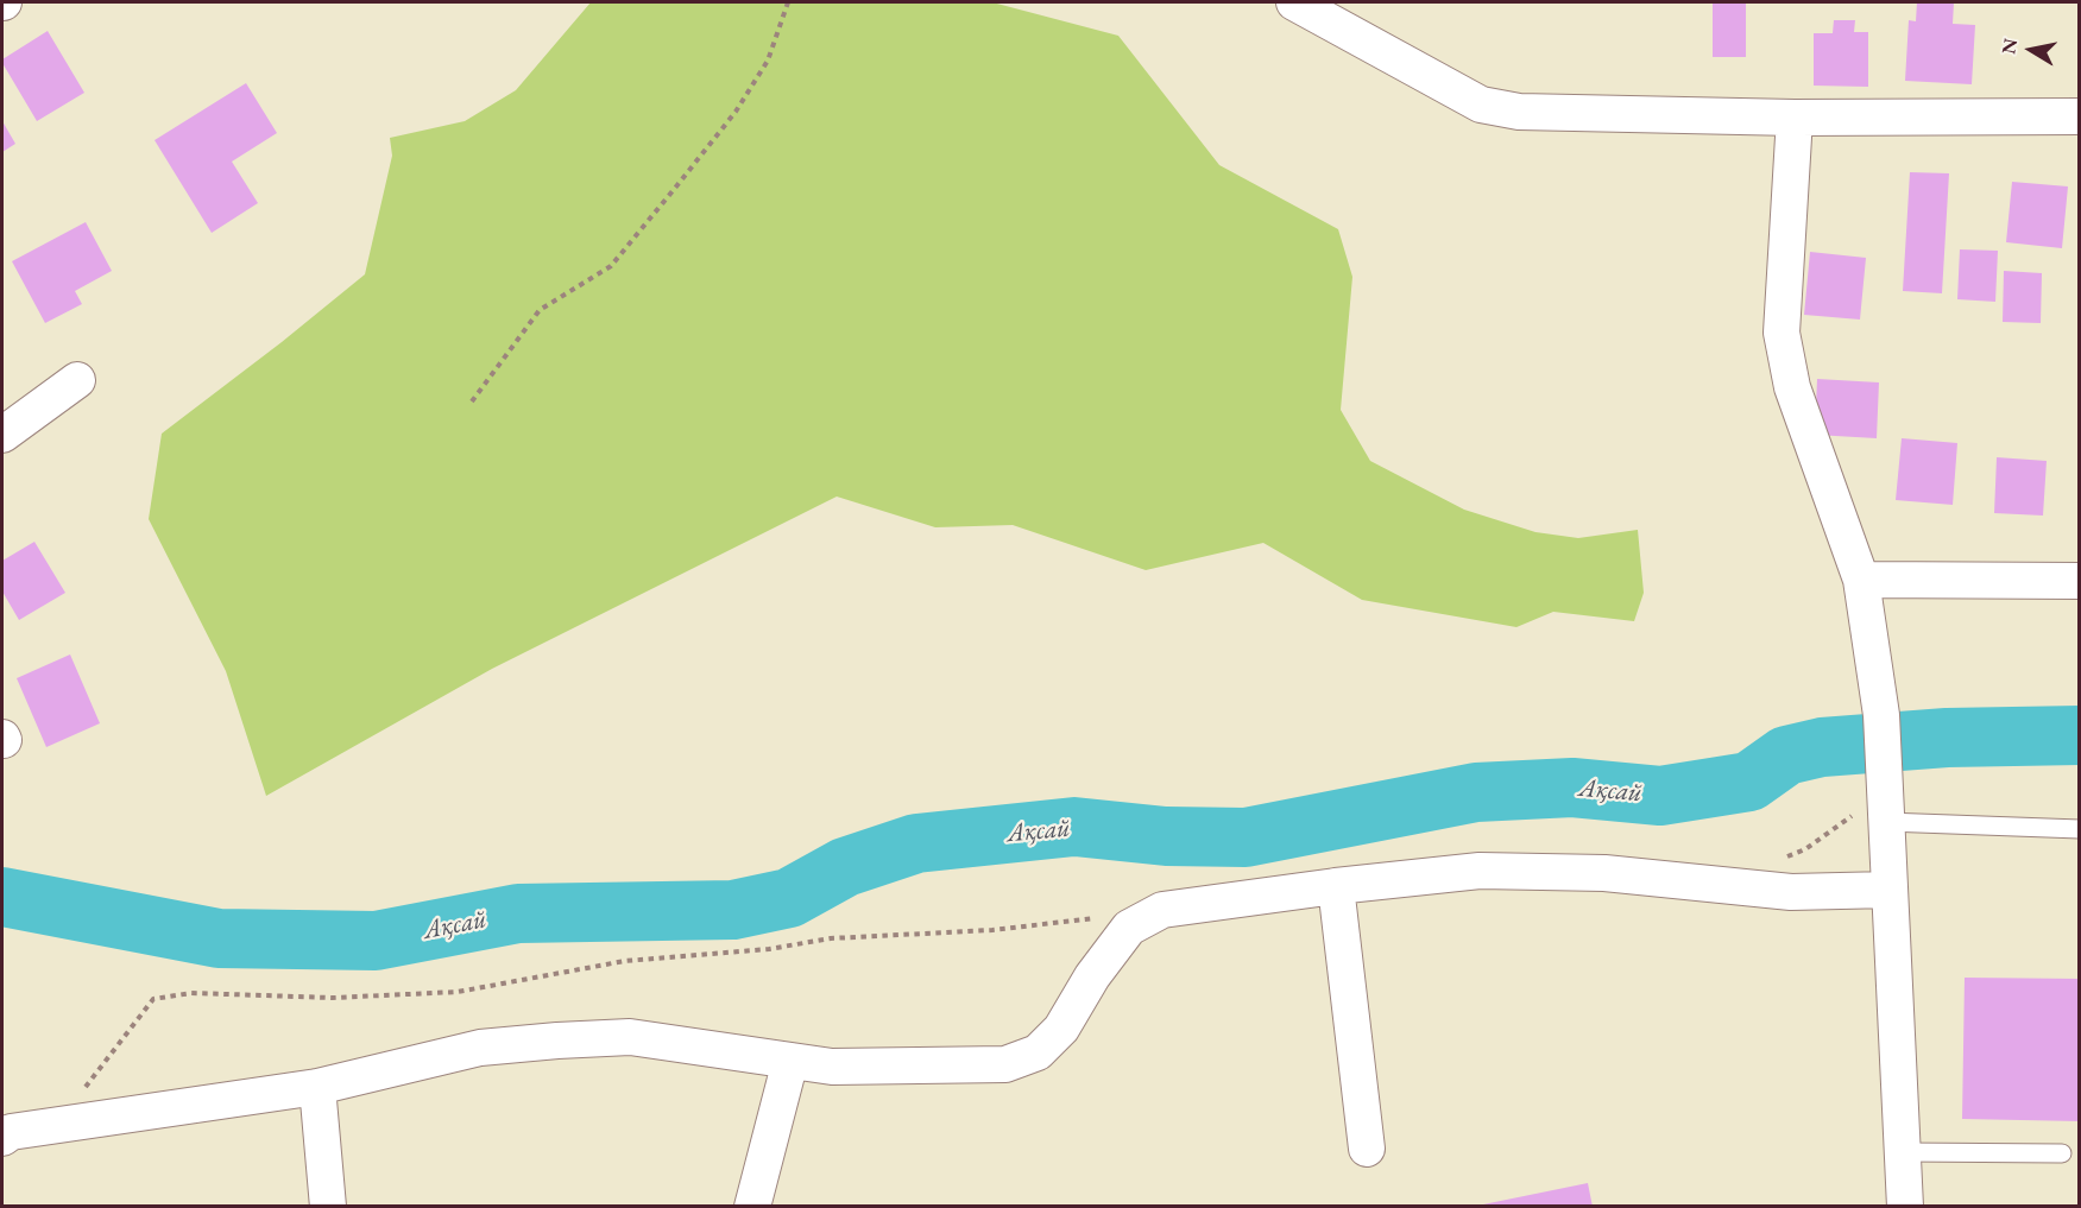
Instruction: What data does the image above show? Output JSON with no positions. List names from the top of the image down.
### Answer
{
  "water": ["Ақсай"],
  "north": "left"
}
